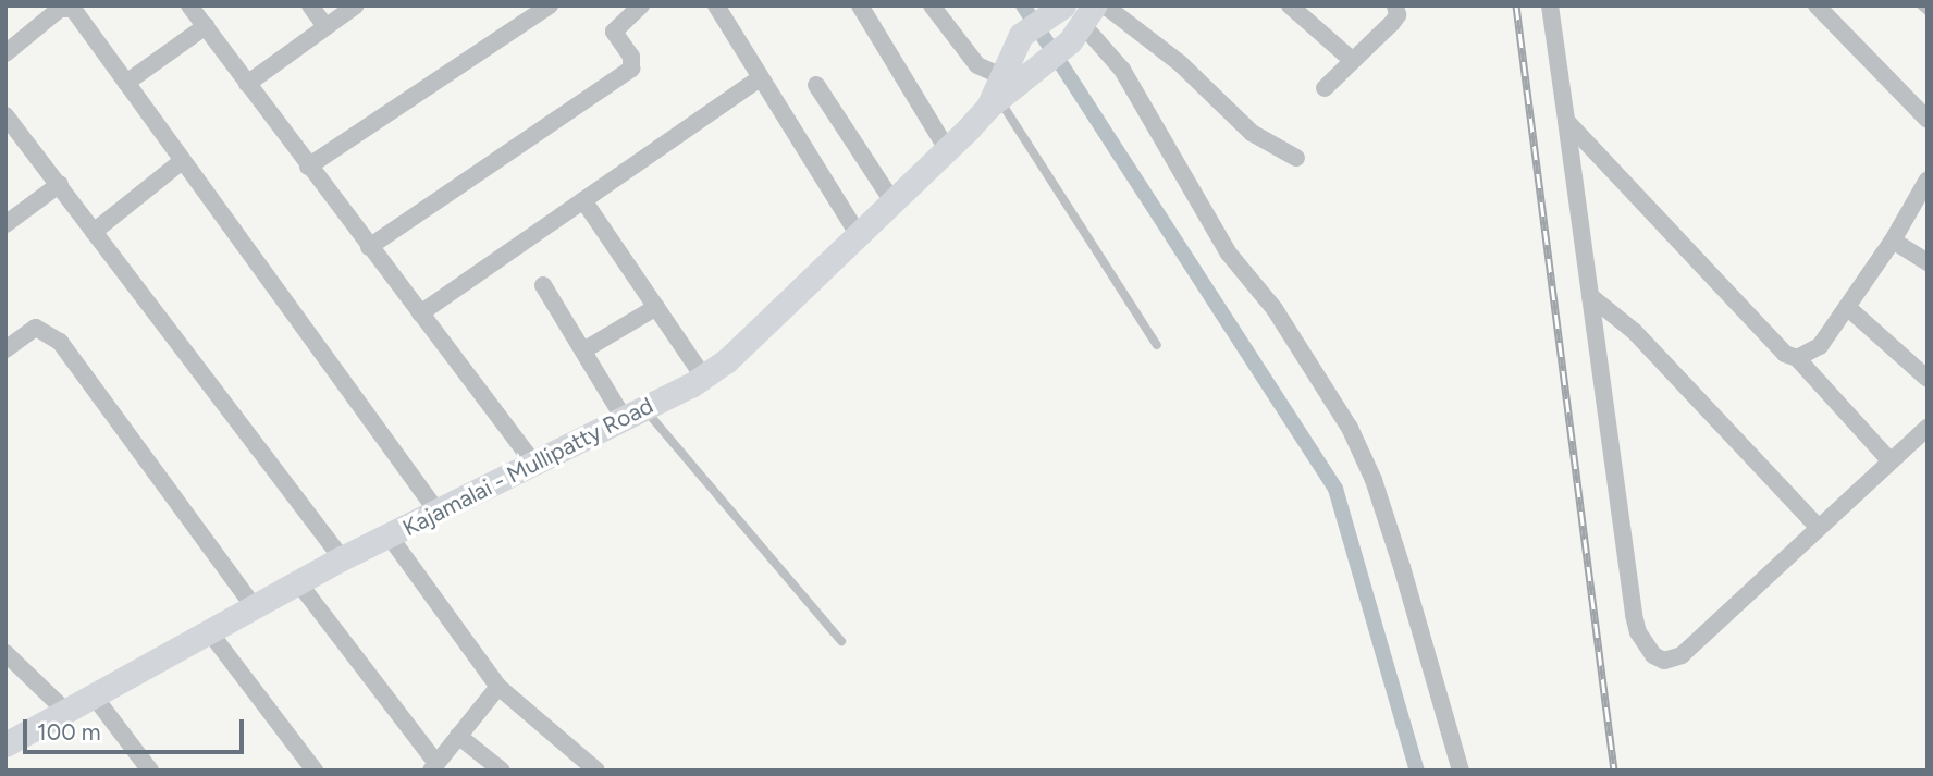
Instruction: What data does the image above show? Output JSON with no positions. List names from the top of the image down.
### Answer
{
  "streets": {
    "main road": ["Kajamalai - Mullipatty Road"]
  },
  "scale_bar": "100 m"
}
